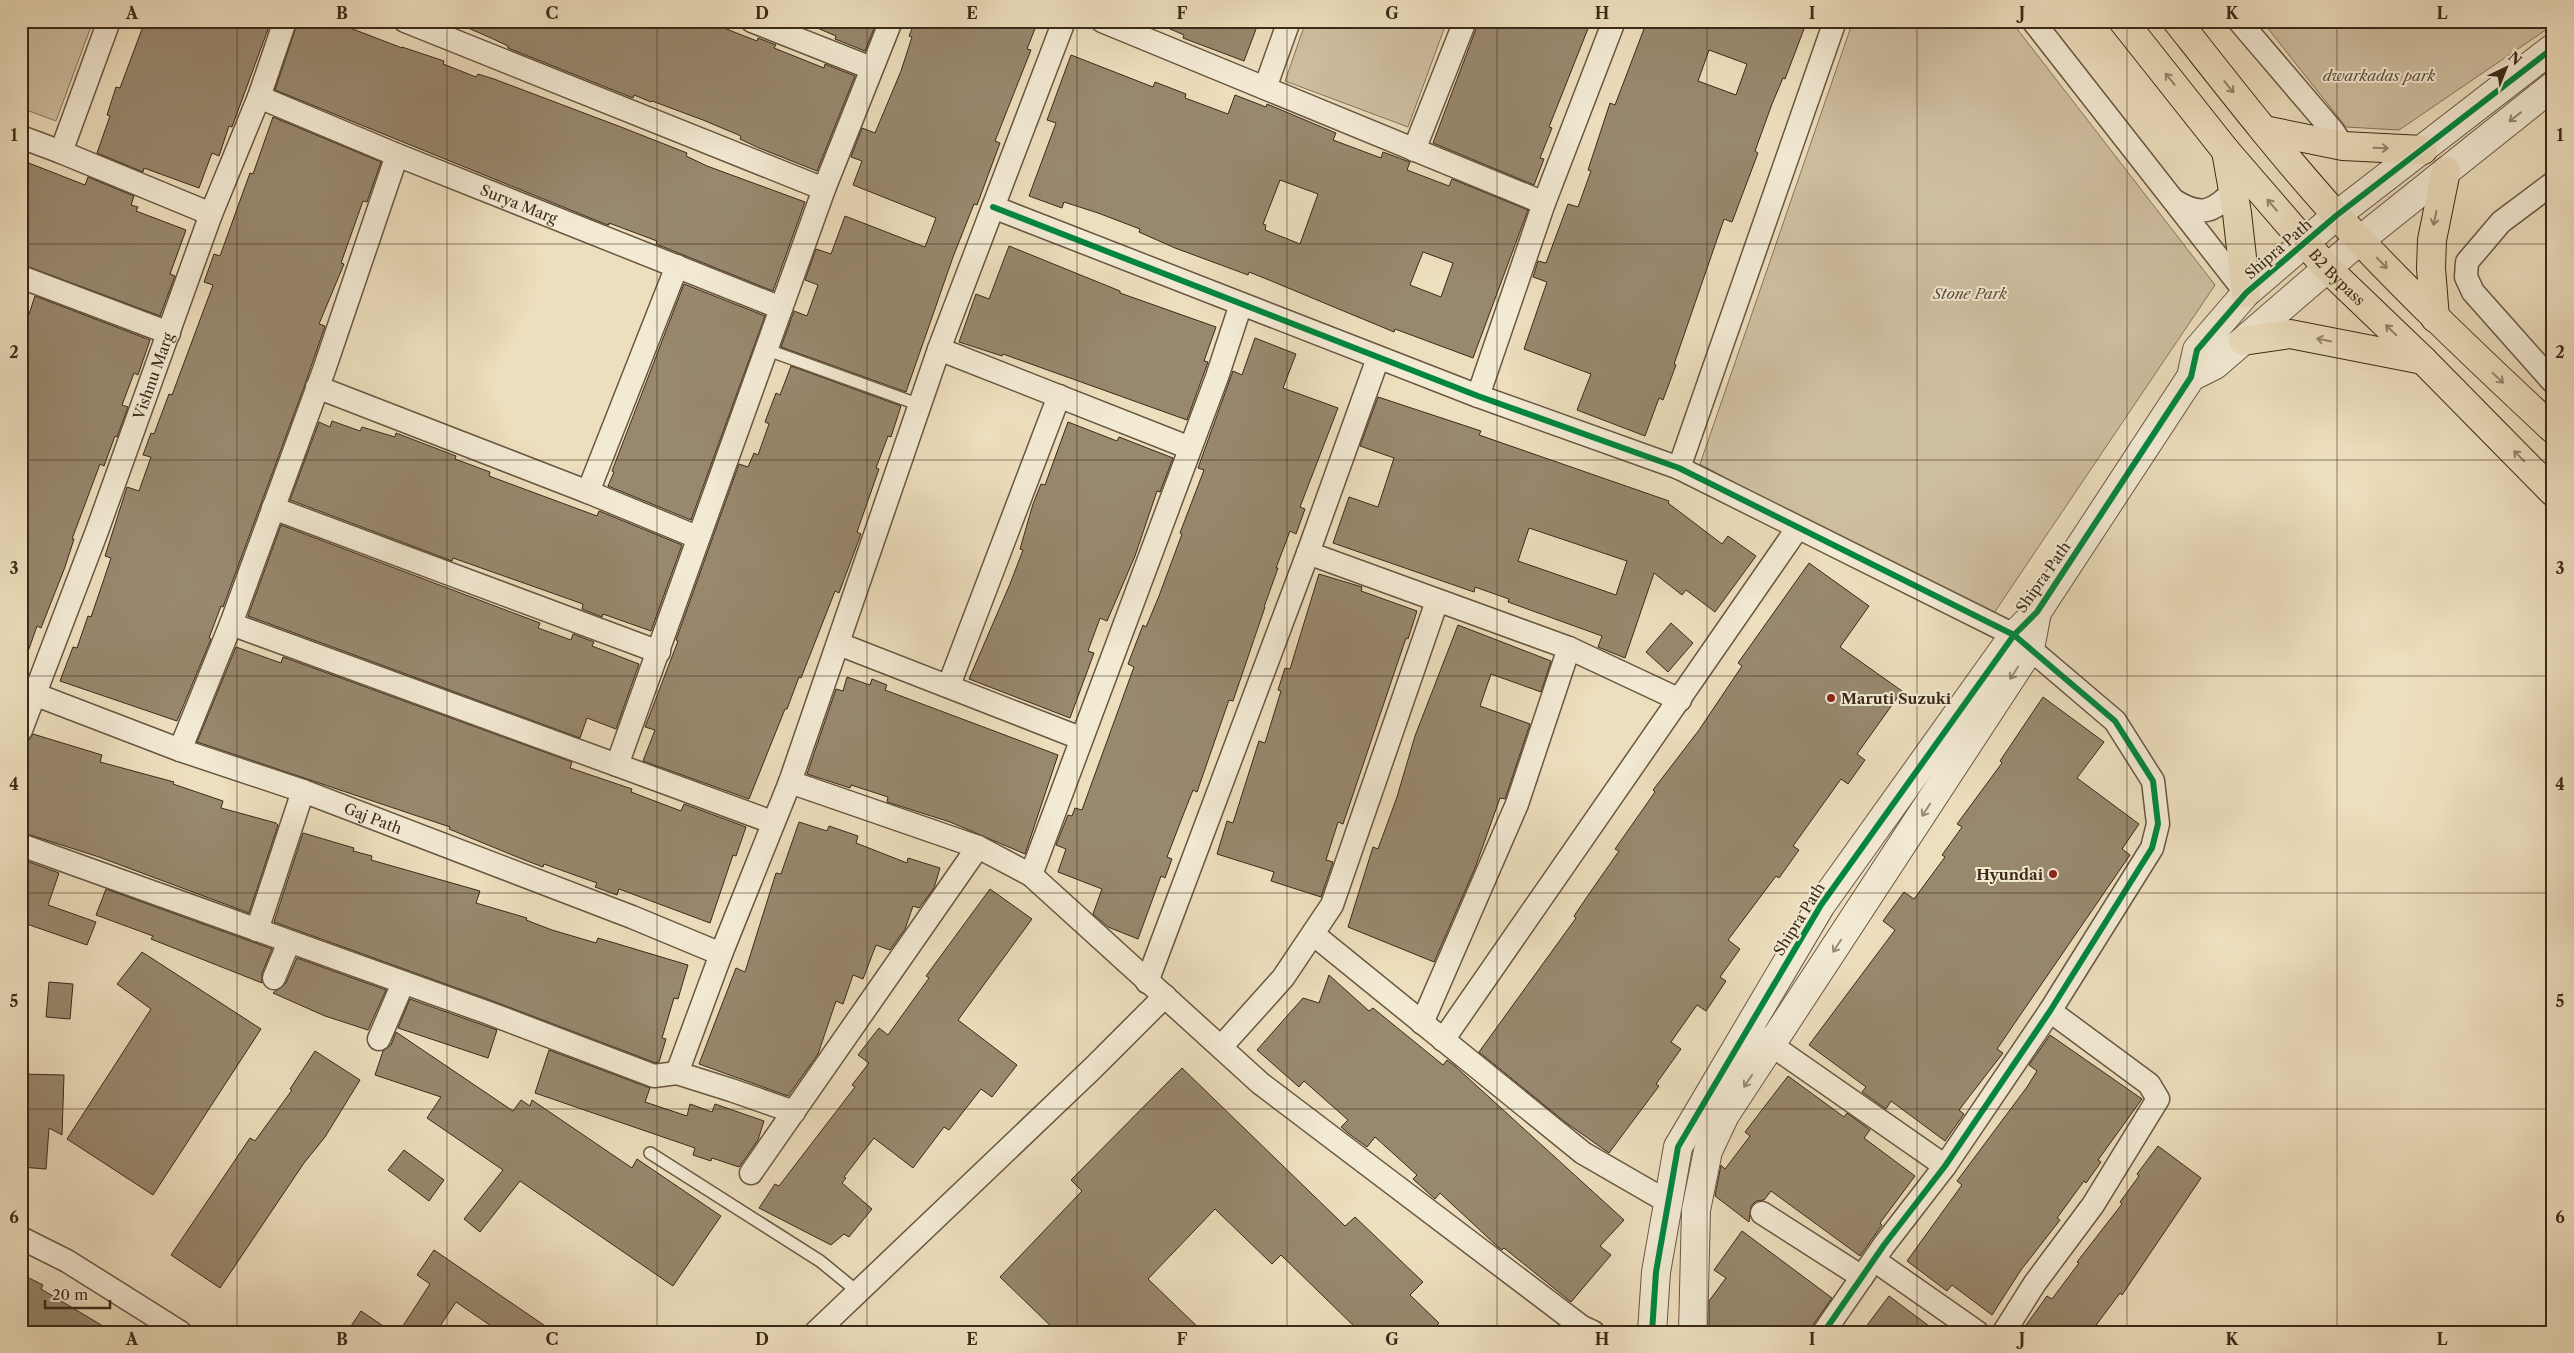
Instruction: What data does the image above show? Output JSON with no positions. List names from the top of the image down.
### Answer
{
  "streets": {
    "main road": ["B2 Bypass"],
    "street": [
      "Surya Marg",
      "Shipra Path",
      "Vishnu Marg",
      "Gaj Path"
    ]
  },
  "crossings": [
    ["Surya Marg", "Vishnu Marg"],
    ["Shipra Path", "B2 Bypass"],
    ["Vishnu Marg", "Gaj Path"]
  ],
  "parks": ["dwarkadas park", "Stone Park"],
  "places": ["Maruti Suzuki", "Hyundai"],
  "scale_bar": "20 m",
  "north": "top right",
  "grid": {
    "columns": [
      "A",
      "B",
      "C",
      "D",
      "E",
      "F",
      "G",
      "H",
      "I",
      "J",
      "K",
      "L"
    ],
    "rows": [
      "1",
      "2",
      "3",
      "4",
      "5",
      "6"
    ]
  }
}
